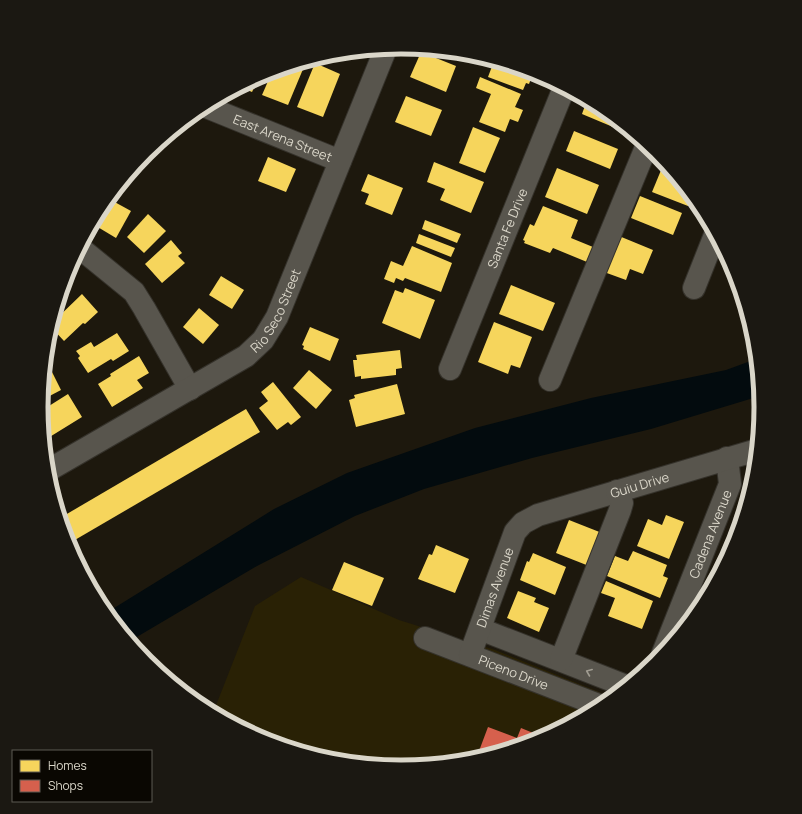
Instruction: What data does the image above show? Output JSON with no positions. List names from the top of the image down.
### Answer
{
  "streets": {
    "street": [
      "East Arena Street",
      "Santa Fe Drive",
      "Rio Seco Street",
      "Guiu Drive",
      "Cadena Avenue",
      "Dimas Avenue",
      "Piceno Drive"
    ]
  },
  "crossings": [
    ["East Arena Street", "Rio Seco Street"],
    ["Guiu Drive", "Cadena Avenue"],
    ["Guiu Drive", "Dimas Avenue"],
    ["Dimas Avenue", "Piceno Drive"]
  ],
  "legend": ["Homes", "Shops"]
}
